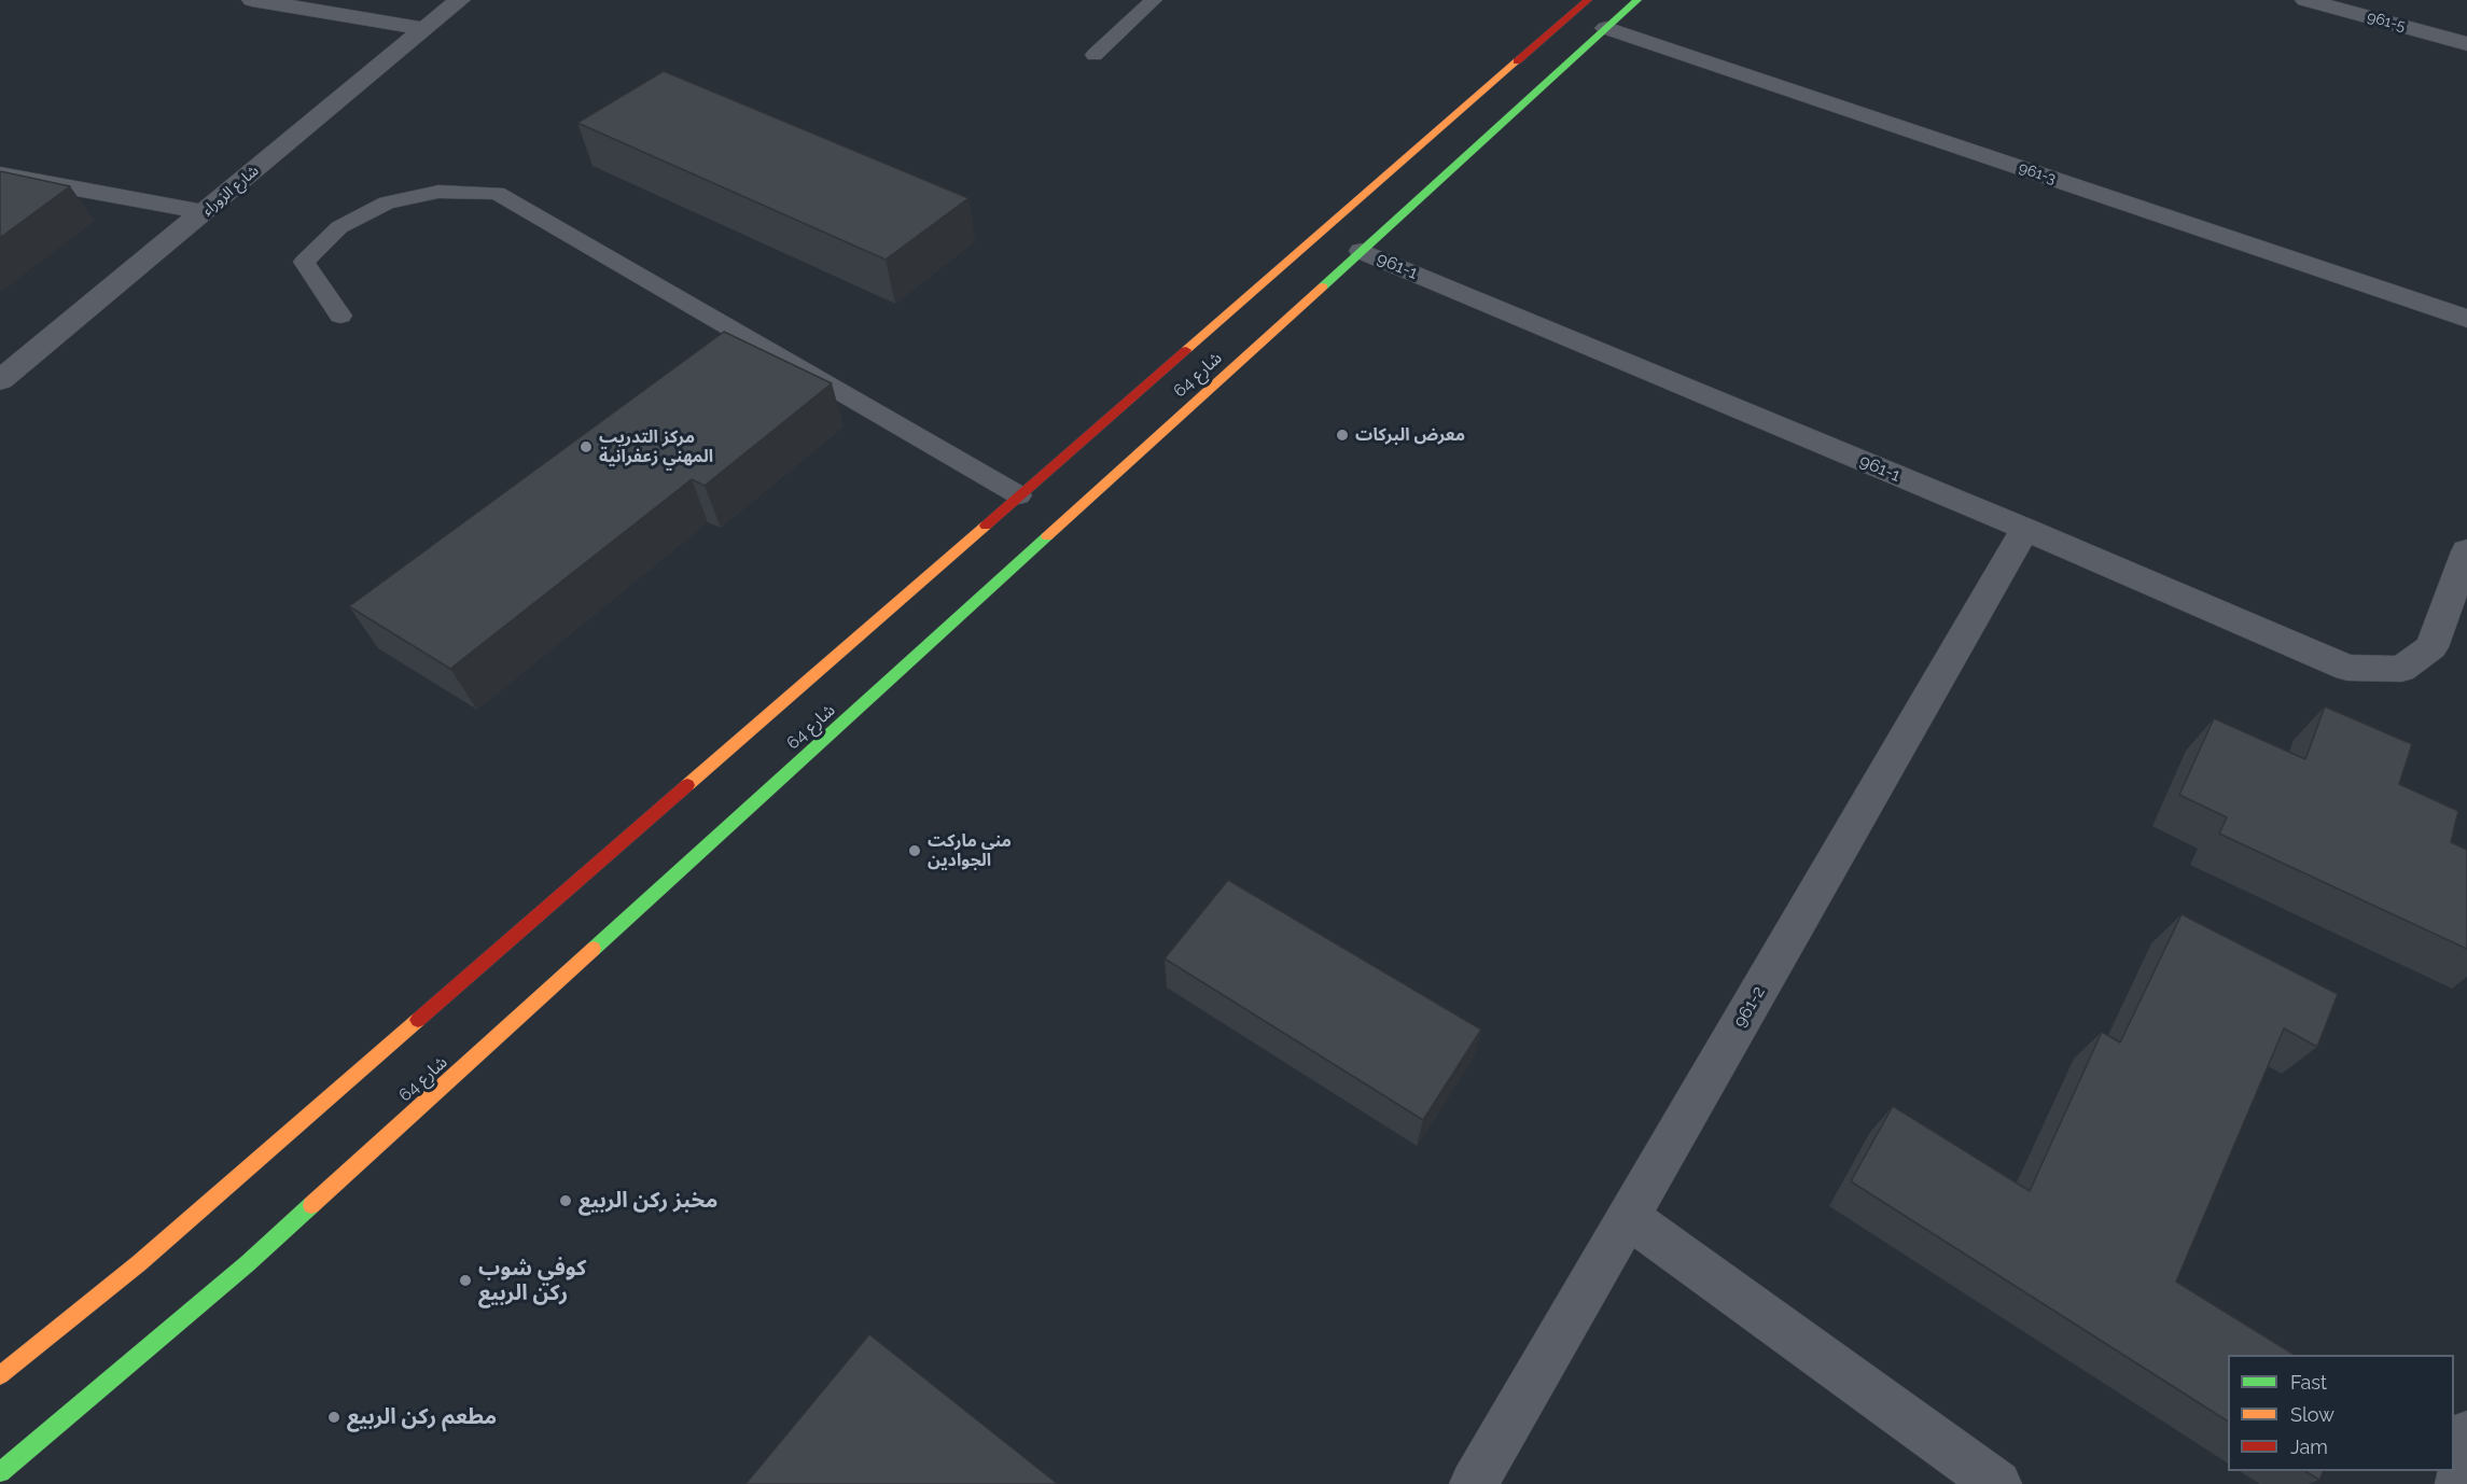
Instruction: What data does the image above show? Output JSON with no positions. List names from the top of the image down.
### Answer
{
  "streets": {
    "main road": ["شارع 64"],
    "street": [
      "961-5",
      "961-3",
      "شارع الزوراء",
      "961-1",
      "961-2"
    ]
  },
  "crossings": [
    ["961-3", "شارع 64"],
    ["961-1", "شارع 64"],
    ["961-1", "961-2"]
  ],
  "places": [
    "معرض البركات",
    "مركز التدريب المهني زعفرانية",
    "مني ماركت الجوادين",
    "مخبز ركن الربيع",
    "كوفي شوب ركن الربيع",
    "مطعم ركن الربيع"
  ],
  "legend": ["Fast", "Slow", "Jam"]
}
